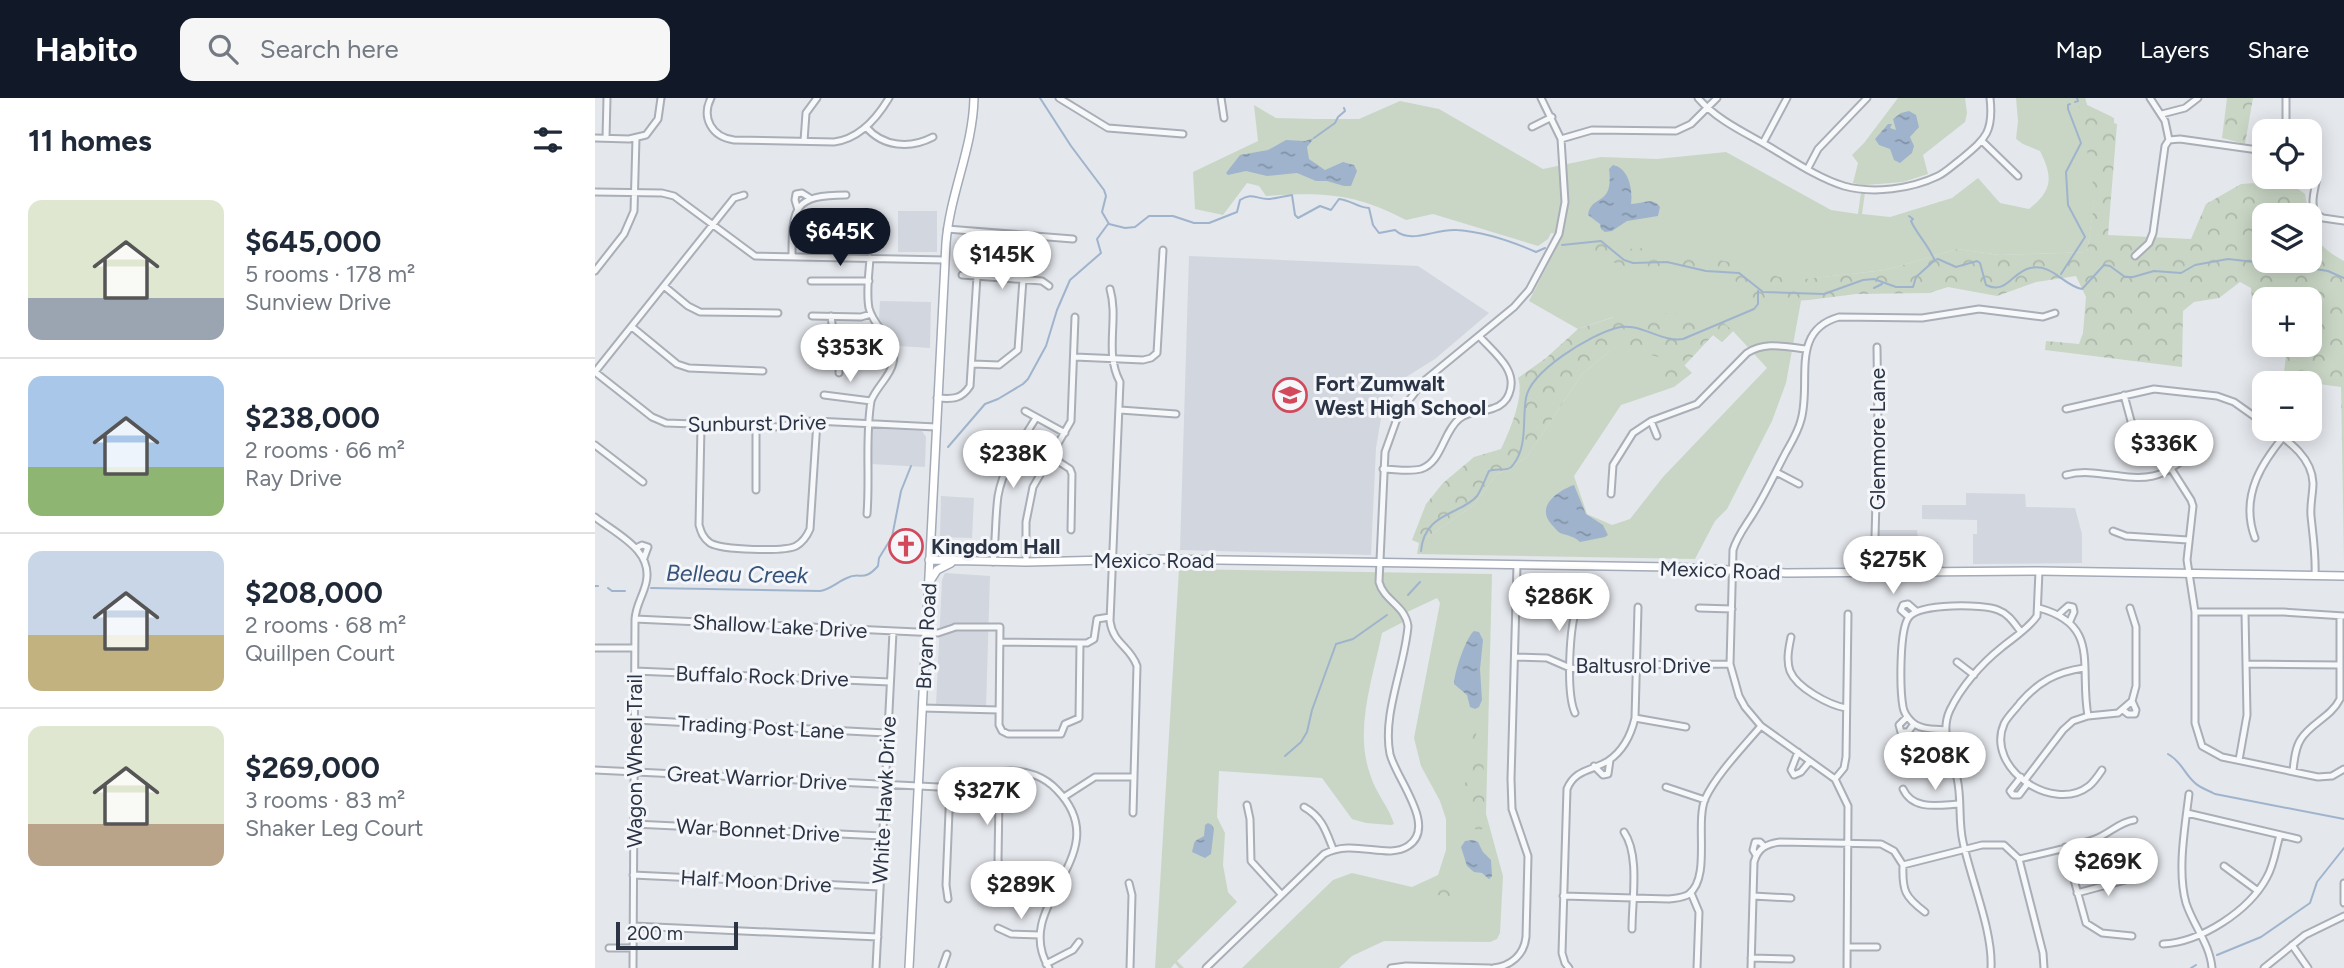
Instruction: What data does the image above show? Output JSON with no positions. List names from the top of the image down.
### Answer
{
  "streets": {
    "main road": ["Mexico Road", "Bryan Road"],
    "street": [
      "Sunburst Drive",
      "Glenmore Lane",
      "Shallow Lake Drive",
      "Baltusrol Drive",
      "Buffalo Rock Drive",
      "Trading Post Lane",
      "Wagon Wheel Trail",
      "Great Warrior Drive",
      "White Hawk Drive",
      "War Bonnet Drive",
      "Half Moon Drive"
    ]
  },
  "crossings": [
    ["Sunburst Drive", "Bryan Road"],
    ["Glenmore Lane", "Mexico Road"],
    ["Mexico Road", "Bryan Road"],
    ["Shallow Lake Drive", "Bryan Road"],
    ["Shallow Lake Drive", "Wagon Wheel Trail"],
    ["Shallow Lake Drive", "White Hawk Drive"],
    ["Bryan Road", "Great Warrior Drive"],
    ["Buffalo Rock Drive", "Wagon Wheel Trail"],
    ["Buffalo Rock Drive", "White Hawk Drive"],
    ["Trading Post Lane", "Wagon Wheel Trail"],
    ["Trading Post Lane", "White Hawk Drive"],
    ["Wagon Wheel Trail", "Great Warrior Drive"],
    ["Wagon Wheel Trail", "War Bonnet Drive"],
    ["Wagon Wheel Trail", "Half Moon Drive"],
    ["Great Warrior Drive", "White Hawk Drive"],
    ["White Hawk Drive", "War Bonnet Drive"],
    ["White Hawk Drive", "Half Moon Drive"]
  ],
  "water": ["Belleau Creek"],
  "places": {
    "school or university": ["Fort Zumwalt West High School"],
    "church": ["Kingdom Hall"]
  },
  "scale_bar": "200 m",
  "page": {
    "header": "Habito",
    "search": "Search here",
    "nav": ["Map", "Layers", "Share"],
    "heading": "11 homes",
    "map_buttons": ["+", "−"],
    "list": [
      {
        "name": "$645,000",
        "note": "5 rooms · 178 m² · Sunview Drive"
      },
      {
        "name": "$238,000",
        "note": "2 rooms · 66 m² · Ray Drive"
      },
      {
        "name": "$208,000",
        "note": "2 rooms · 68 m² · Quillpen Court"
      },
      {
        "name": "$269,000",
        "note": "3 rooms · 83 m² · Shaker Leg Court"
      }
    ],
    "price": [
      "$645K",
      "$145K",
      "$353K",
      "$336K",
      "$238K",
      "$275K",
      "$286K",
      "$208K",
      "$327K",
      "$269K",
      "$289K"
    ],
    "scale": "200 m"
  }
}
